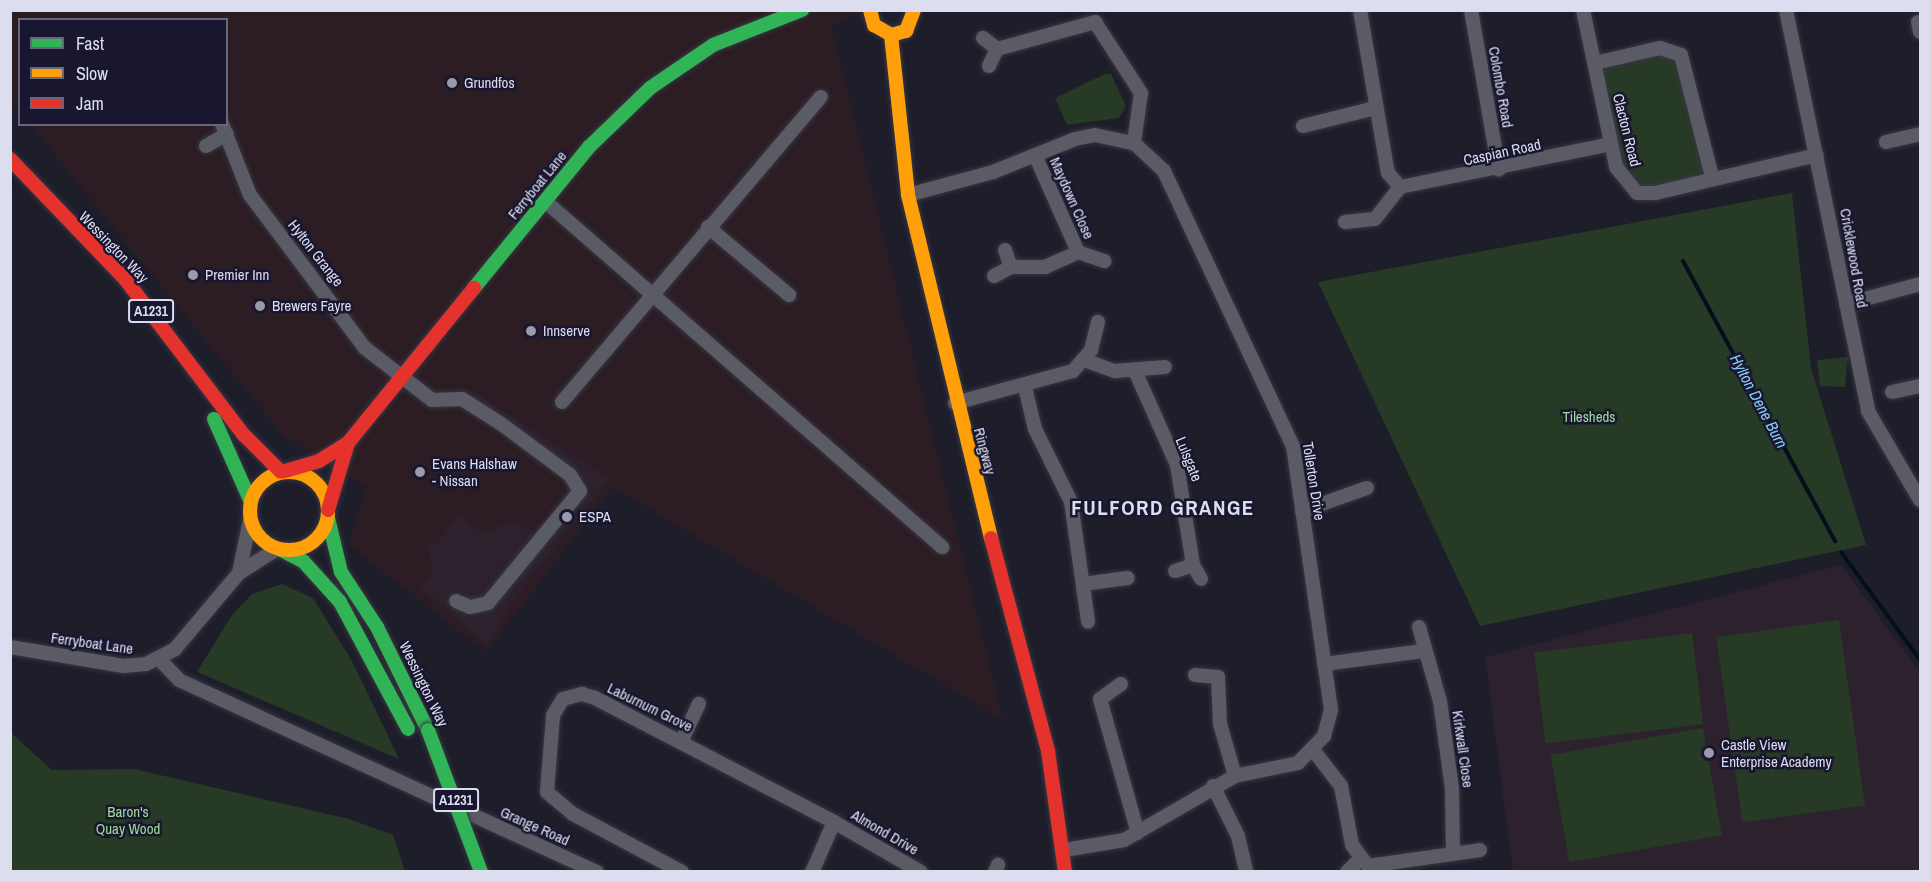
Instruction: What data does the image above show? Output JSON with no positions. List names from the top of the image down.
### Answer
{
  "streets": {
    "main road": [
      "Ferryboat Lane",
      "Wessington Way",
      "A1231",
      "Ringway"
    ],
    "street": [
      "Colombo Road",
      "Clacton Road",
      "Caspian Road",
      "Maydown Close",
      "Hylton Grange",
      "Cricklewood Road",
      "Lulsgate",
      "Tollerton Drive",
      "Laburnum Grove",
      "Kirkwall Close",
      "Grange Road",
      "Almond Drive"
    ]
  },
  "crossings": [
    ["Colombo Road", "Caspian Road"],
    ["Clacton Road", "Caspian Road"],
    ["Clacton Road", "Cricklewood Road"],
    ["Ferryboat Lane", "Wessington Way"],
    ["Ferryboat Lane", "Hylton Grange"],
    ["Ferryboat Lane", "A1231"],
    ["Ferryboat Lane", "Grange Road"],
    ["Wessington Way", "A1231"],
    ["Laburnum Grove", "Almond Drive"]
  ],
  "districts": ["FULFORD GRANGE"],
  "water": ["Hylton Dene Burn"],
  "parks": ["Tilesheds", "Baron's Quay Wood"],
  "places": [
    "Grundfos",
    "Premier Inn",
    "Brewers Fayre",
    "Innserve",
    "Evans Halshaw - Nissan",
    "ESPA",
    "Castle View Enterprise Academy"
  ],
  "legend": ["Fast", "Slow", "Jam"]
}
